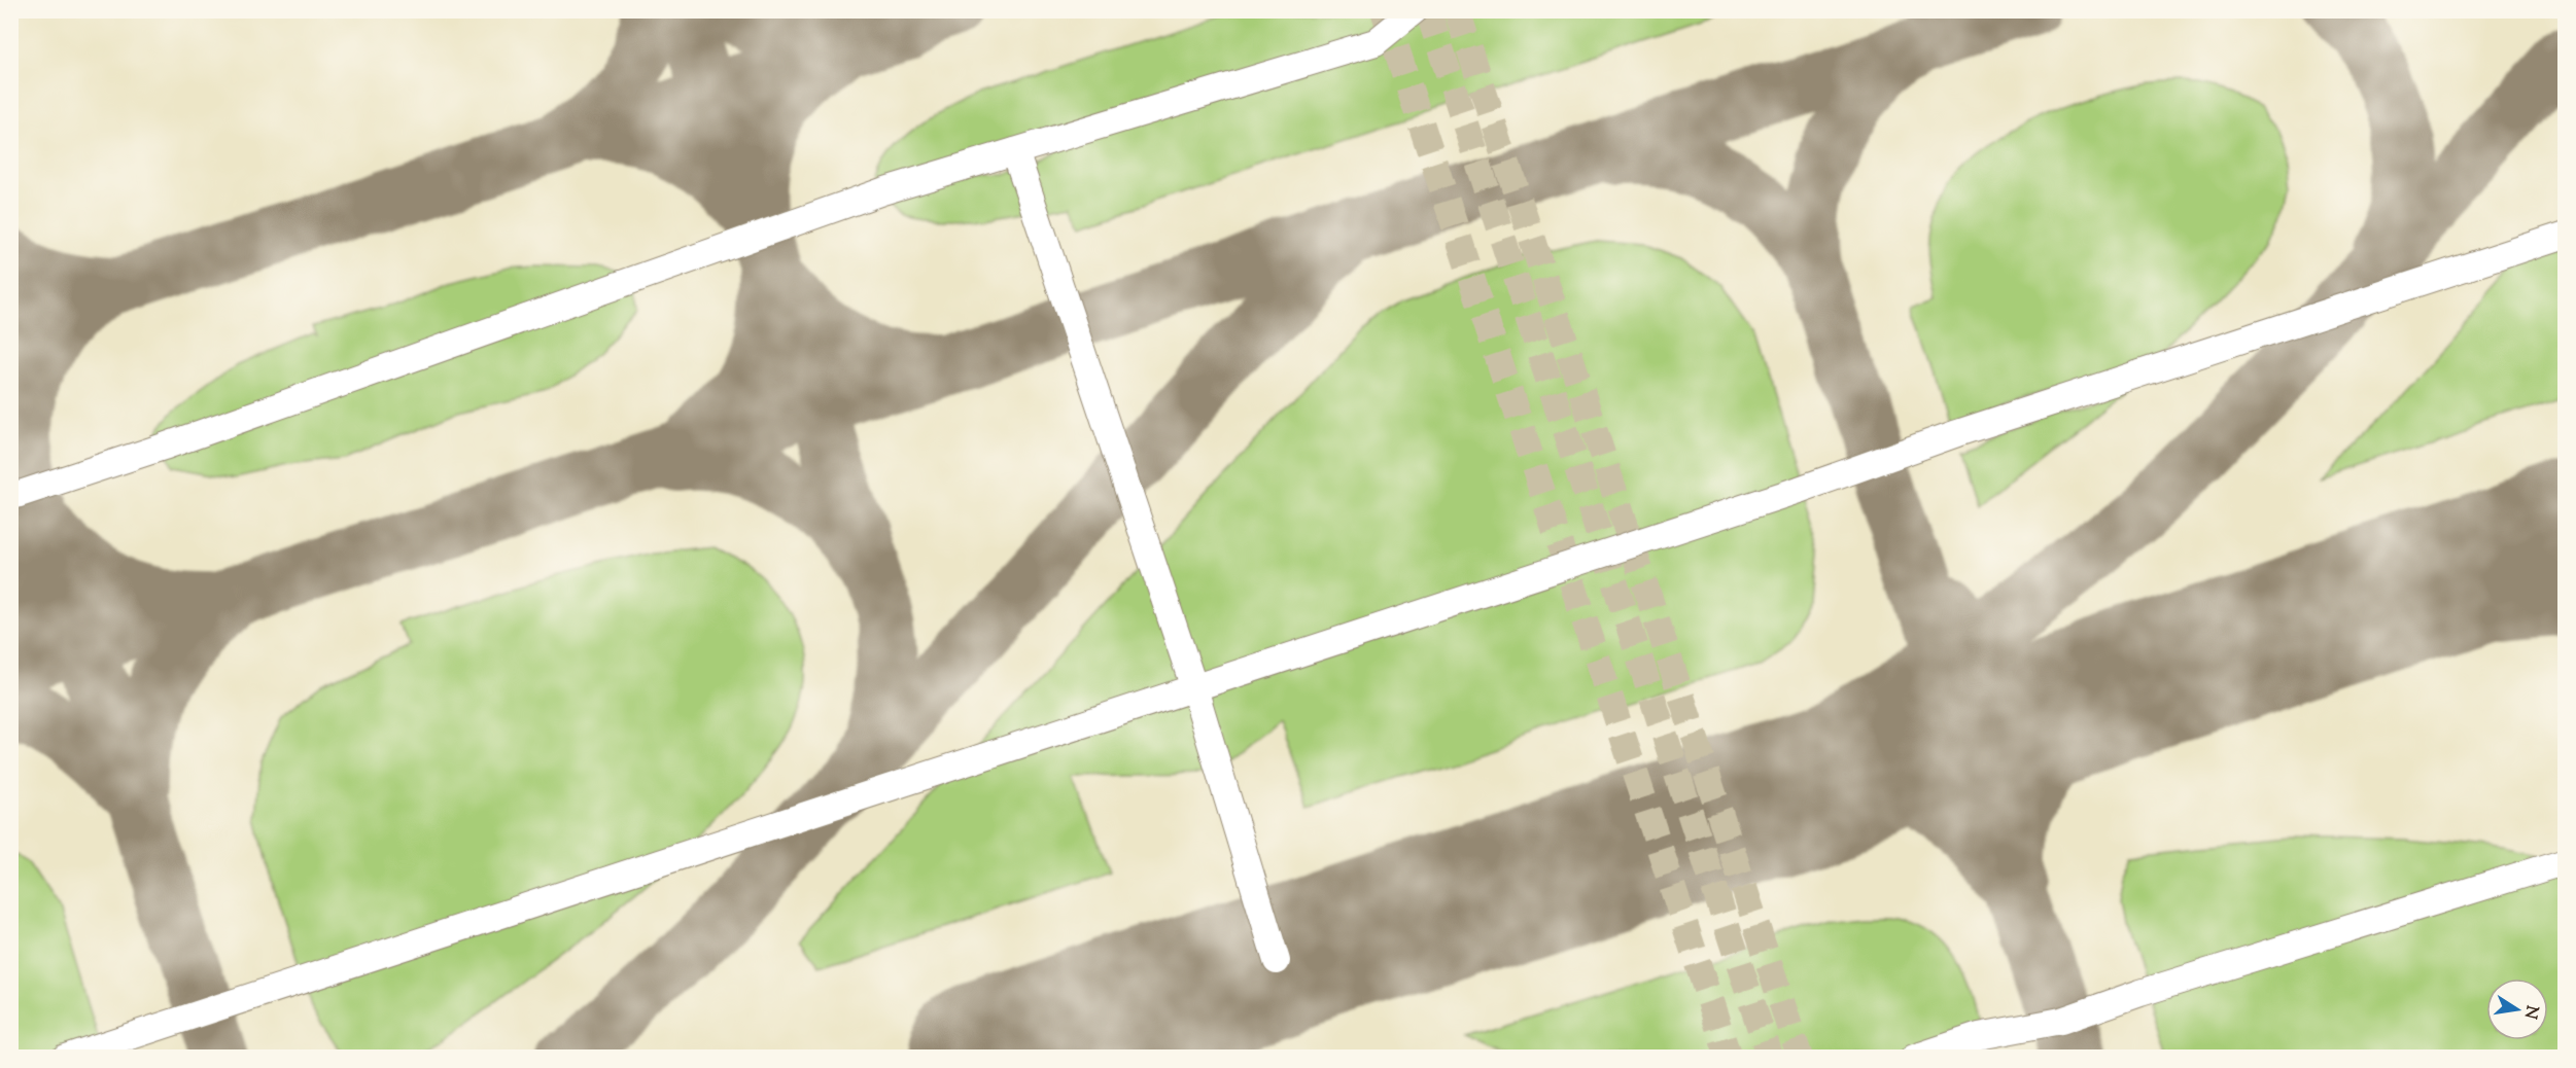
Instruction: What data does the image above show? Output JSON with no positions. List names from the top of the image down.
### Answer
{
  "north": "right"
}
